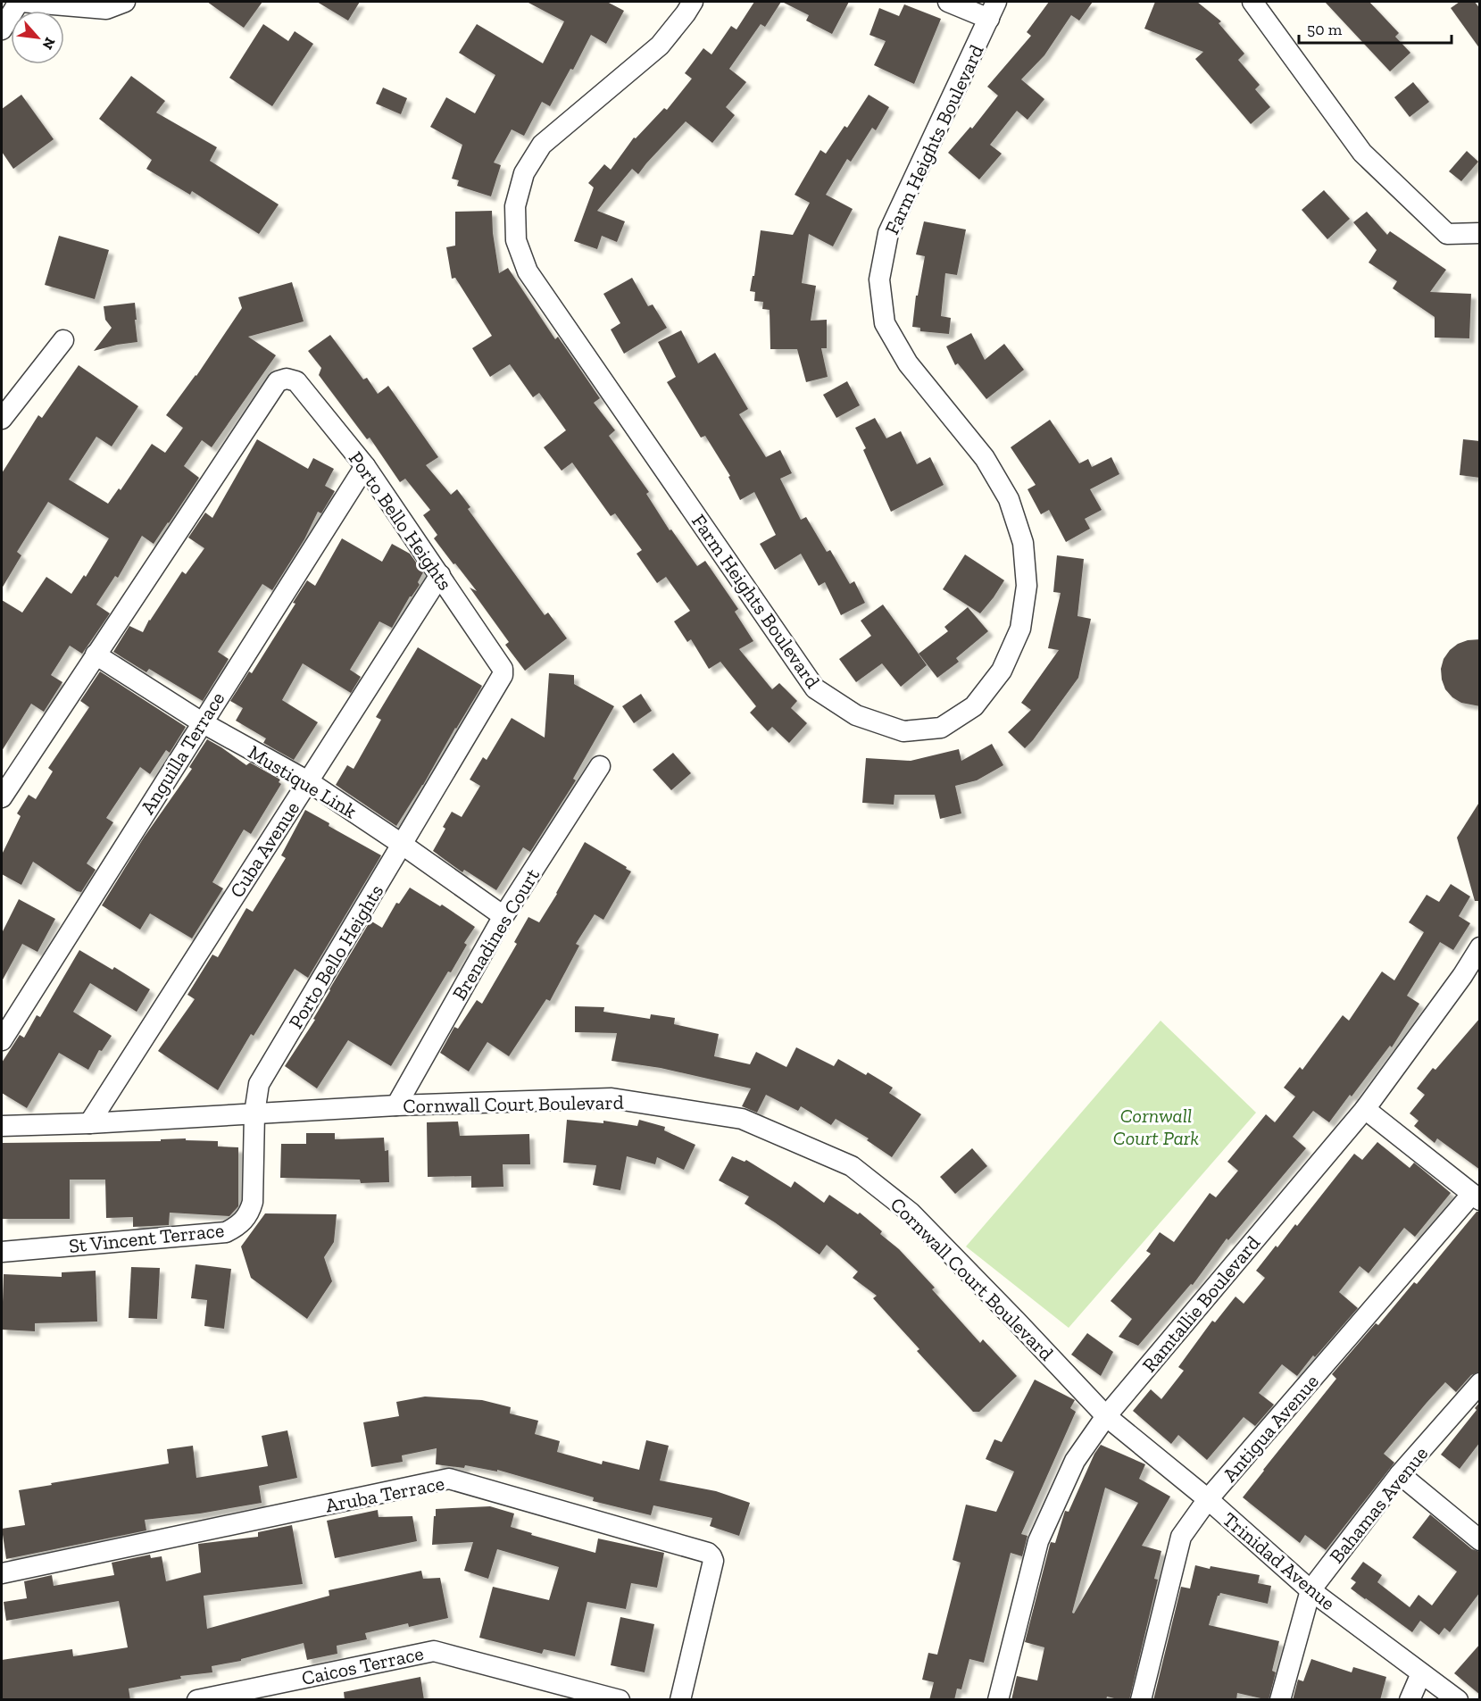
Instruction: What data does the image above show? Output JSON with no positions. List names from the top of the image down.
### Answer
{
  "streets": {
    "street": [
      "Farm Heights Boulevard",
      "Porto Bello Heights",
      "Anguilla Terrace",
      "Mustique Link",
      "Cuba Avenue",
      "Brenadines Court",
      "Cornwall Court Boulevard",
      "St Vincent Terrace",
      "Ramtallie Boulevard",
      "Antigua Avenue",
      "Aruba Terrace",
      "Bahamas Avenue",
      "Trinidad Avenue",
      "Caicos Terrace"
    ]
  },
  "crossings": [
    ["Porto Bello Heights", "Anguilla Terrace"],
    ["Porto Bello Heights", "Mustique Link"],
    ["Porto Bello Heights", "Cuba Avenue"],
    ["Porto Bello Heights", "Cornwall Court Boulevard"],
    ["Porto Bello Heights", "St Vincent Terrace"],
    ["Anguilla Terrace", "Mustique Link"],
    ["Mustique Link", "Cuba Avenue"],
    ["Mustique Link", "Brenadines Court"],
    ["Cuba Avenue", "Cornwall Court Boulevard"],
    ["Brenadines Court", "Cornwall Court Boulevard"],
    ["Cornwall Court Boulevard", "St Vincent Terrace"],
    ["Cornwall Court Boulevard", "Ramtallie Boulevard"],
    ["Cornwall Court Boulevard", "Trinidad Avenue"],
    ["Ramtallie Boulevard", "Trinidad Avenue"],
    ["Antigua Avenue", "Trinidad Avenue"],
    ["Bahamas Avenue", "Trinidad Avenue"]
  ],
  "parks": ["Cornwall Court Park"],
  "scale_bar": "50 m",
  "north": "bottom right"
}
